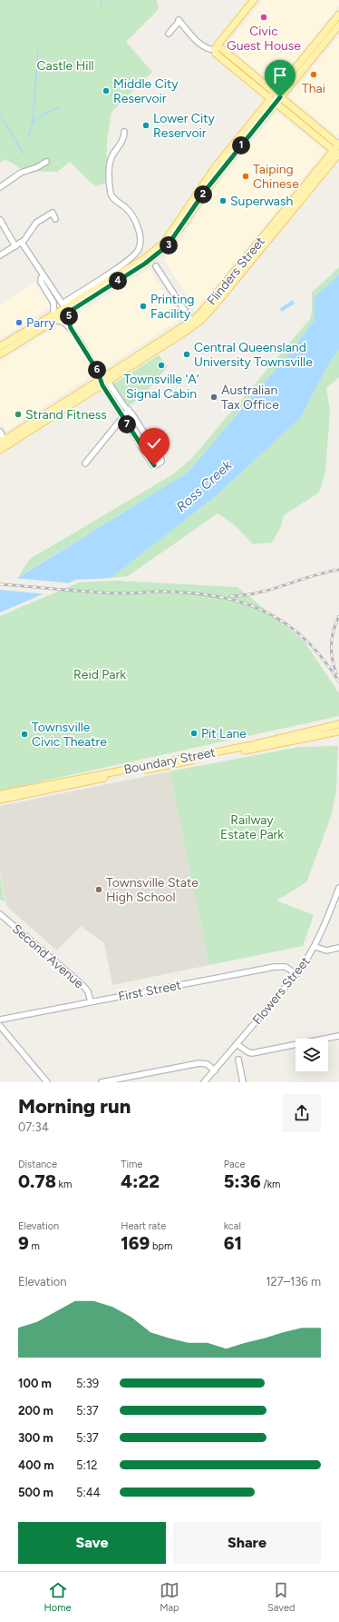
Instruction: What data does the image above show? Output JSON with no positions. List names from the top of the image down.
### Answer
{
  "streets": {
    "main road": ["Flinders Street", "Boundary Street"],
    "street": ["Second Avenue", "First Street", "Flowers Street"]
  },
  "crossings": [
    ["Second Avenue", "First Street"],
    ["First Street", "Flowers Street"]
  ],
  "water": ["Ross Creek"],
  "parks": ["Castle Hill", "Reid Park", "Railway Estate Park"],
  "places": [
    "Civic Guest House",
    "Thai",
    "Middle City Reservoir",
    "Lower City Reservoir",
    "Taiping Chinese",
    "Superwash",
    "Printing Facility",
    "Parry",
    "Central Queensland University Townsville",
    "Townsville 'A' Signal Cabin",
    "Australian Tax Office",
    "Strand Fitness",
    "Pit Lane",
    "Townsville Civic Theatre",
    "Townsville State High School"
  ],
  "page": {
    "pins": [
      "1",
      "2",
      "3",
      "4",
      "5",
      "6",
      "7"
    ],
    "heading": ["Morning run", "07:34"],
    "stats": [
      ["Distance", "0.78 km"],
      ["Time", "4:22"],
      ["Pace", "5:36 /km"],
      ["Elevation", "9 m"],
      ["Heart rate", "169 bpm"],
      ["kcal", "61"]
    ],
    "chart": ["Elevation", "127–136 m"],
    "list": [
      {
        "name": "100 m",
        "note": "5:39"
      },
      {
        "name": "200 m",
        "note": "5:37"
      },
      {
        "name": "300 m",
        "note": "5:37"
      },
      {
        "name": "400 m",
        "note": "5:12"
      },
      {
        "name": "500 m",
        "note": "5:44"
      }
    ],
    "buttons": ["Save", "Share"],
    "tabs": ["Home", "Map", "Saved"]
  }
}
